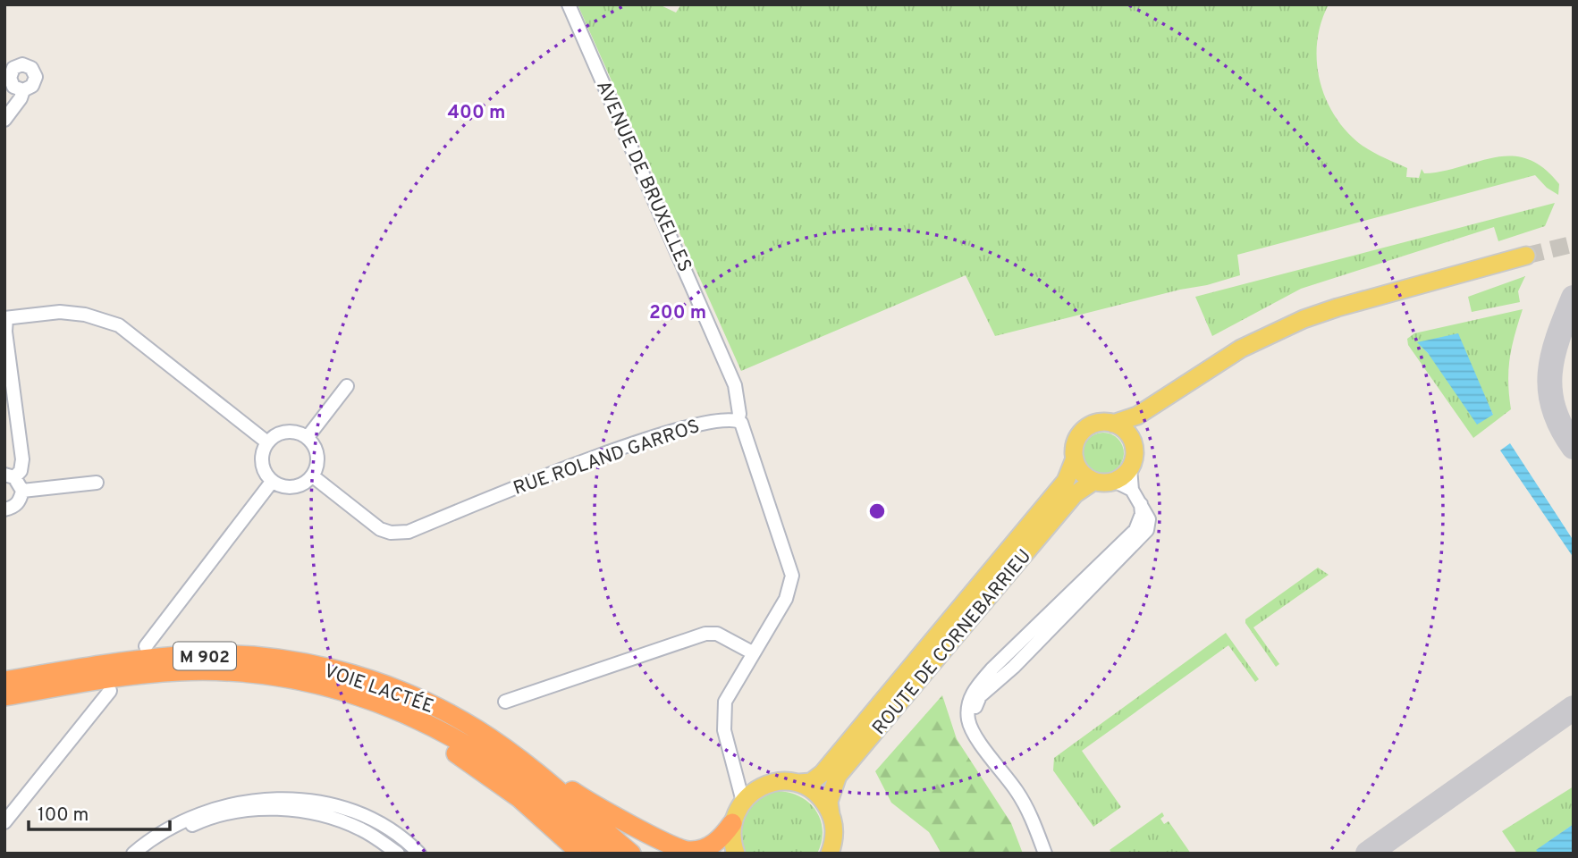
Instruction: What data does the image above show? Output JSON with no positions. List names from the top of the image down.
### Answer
{
  "streets": {
    "highway": ["M 902", "VOIE LACTÉE"],
    "main road": ["ROUTE DE CORNEBARRIEU"],
    "street": ["AVENUE DE BRUXELLES", "RUE ROLAND GARROS"]
  },
  "crossings": [
    ["AVENUE DE BRUXELLES", "RUE ROLAND GARROS"]
  ],
  "scale_bar": "100 m",
  "rings": ["400 m", "200 m"]
}
